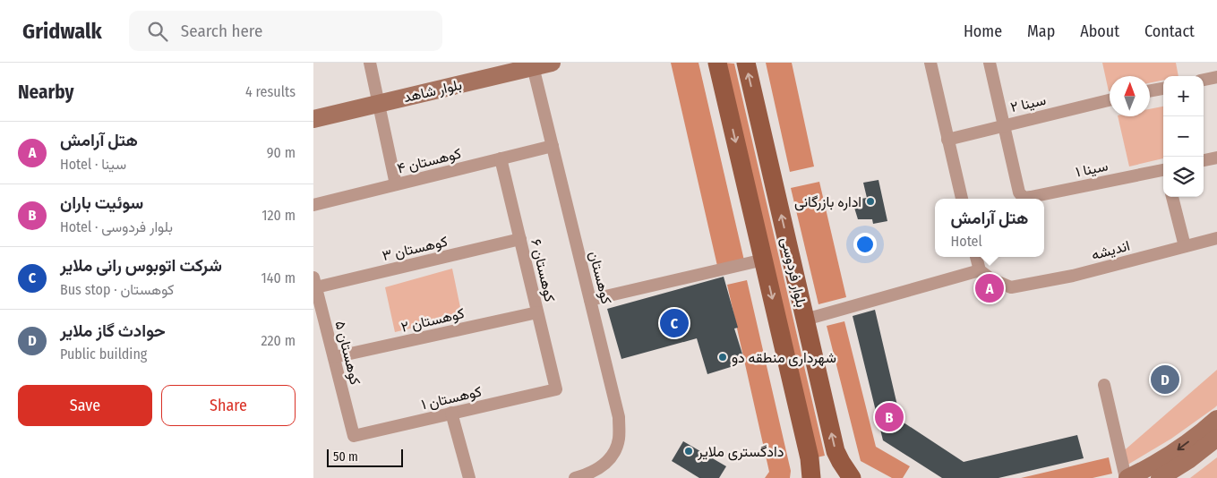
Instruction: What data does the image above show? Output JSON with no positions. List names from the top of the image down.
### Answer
{
  "streets": {
    "main road": ["بلوار شاهد", "بلوار فردوسی"],
    "street": [
      "سینا ۲",
      "کوهستان ۴",
      "سینا ۱",
      "کوهستان ۳",
      "اندیشه",
      "کوهستان ۶",
      "کوهستان",
      "کوهستان ۲",
      "کوهستان ۵",
      "کوهستان ۱"
    ]
  },
  "crossings": [
    ["بلوار شاهد", "کوهستان"],
    ["سینا ۲", "سینا ۱"],
    ["کوهستان ۴", "کوهستان ۶"],
    ["کوهستان ۴", "کوهستان"],
    ["کوهستان ۳", "کوهستان ۶"],
    ["کوهستان ۳", "کوهستان ۵"],
    ["کوهستان ۶", "کوهستان ۲"],
    ["کوهستان ۶", "کوهستان ۱"],
    ["کوهستان ۲", "کوهستان ۵"],
    ["کوهستان ۵", "کوهستان ۱"]
  ],
  "places": ["اداره بازرگانی", "شهرداری منطقه دو", "دادگستری ملایر"],
  "scale_bar": "50 m",
  "north": "top",
  "page": {
    "header": "Gridwalk",
    "search": "Search here",
    "nav": [
      "Home",
      "Map",
      "About",
      "Contact"
    ],
    "heading": ["Nearby", "4 results"],
    "map_buttons": ["+", "−"],
    "list": [
      {
        "mark": "A",
        "name": "هتل آرامش",
        "note": "Hotel · سینا",
        "value": "90 m"
      },
      {
        "mark": "B",
        "name": "سوئیت باران",
        "note": "Hotel · بلوار فردوسی",
        "value": "120 m"
      },
      {
        "mark": "C",
        "name": "شرکت اتوبوس رانی ملایر",
        "note": "Bus stop · کوهستان",
        "value": "140 m"
      },
      {
        "mark": "D",
        "name": "حوادث گاز ملایر",
        "note": "Public building",
        "value": "220 m"
      }
    ],
    "popup": ["هتل آرامش", "Hotel"],
    "pins": [
      "A",
      "C",
      "D",
      "B"
    ],
    "buttons": ["Save", "Share"],
    "scale": "50 m"
  }
}
